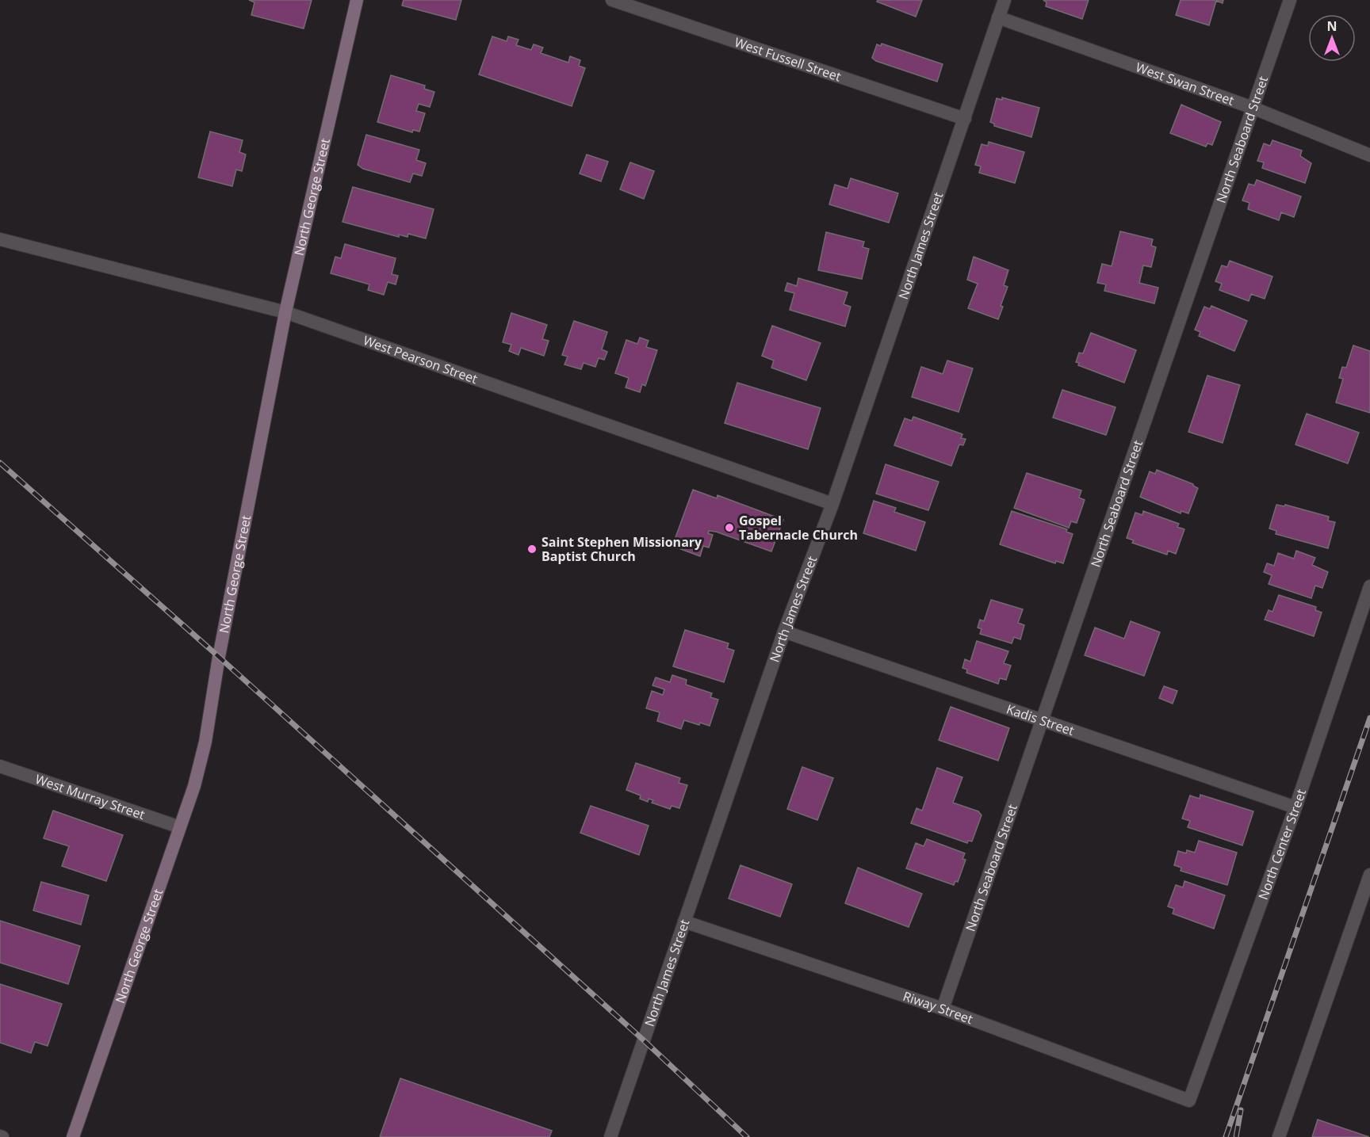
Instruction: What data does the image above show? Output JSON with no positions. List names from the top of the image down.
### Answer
{
  "streets": {
    "main road": ["North George Street"],
    "street": [
      "West Fussell Street",
      "West Swan Street",
      "North Seaboard Street",
      "North James Street",
      "West Pearson Street",
      "Kadis Street",
      "West Murray Street",
      "North Center Street",
      "Riway Street"
    ]
  },
  "crossings": [
    ["West Fussell Street", "North James Street"],
    ["West Swan Street", "North Seaboard Street"],
    ["West Swan Street", "North James Street"],
    ["North Seaboard Street", "Kadis Street"],
    ["North Seaboard Street", "Riway Street"],
    ["North George Street", "West Pearson Street"],
    ["North George Street", "West Murray Street"],
    ["North James Street", "West Pearson Street"],
    ["North James Street", "Kadis Street"],
    ["North James Street", "Riway Street"],
    ["Kadis Street", "North Center Street"],
    ["North Center Street", "Riway Street"]
  ],
  "places": ["Gospel Tabernacle Church", "Saint Stephen Missionary Baptist Church"],
  "north": "top"
}
